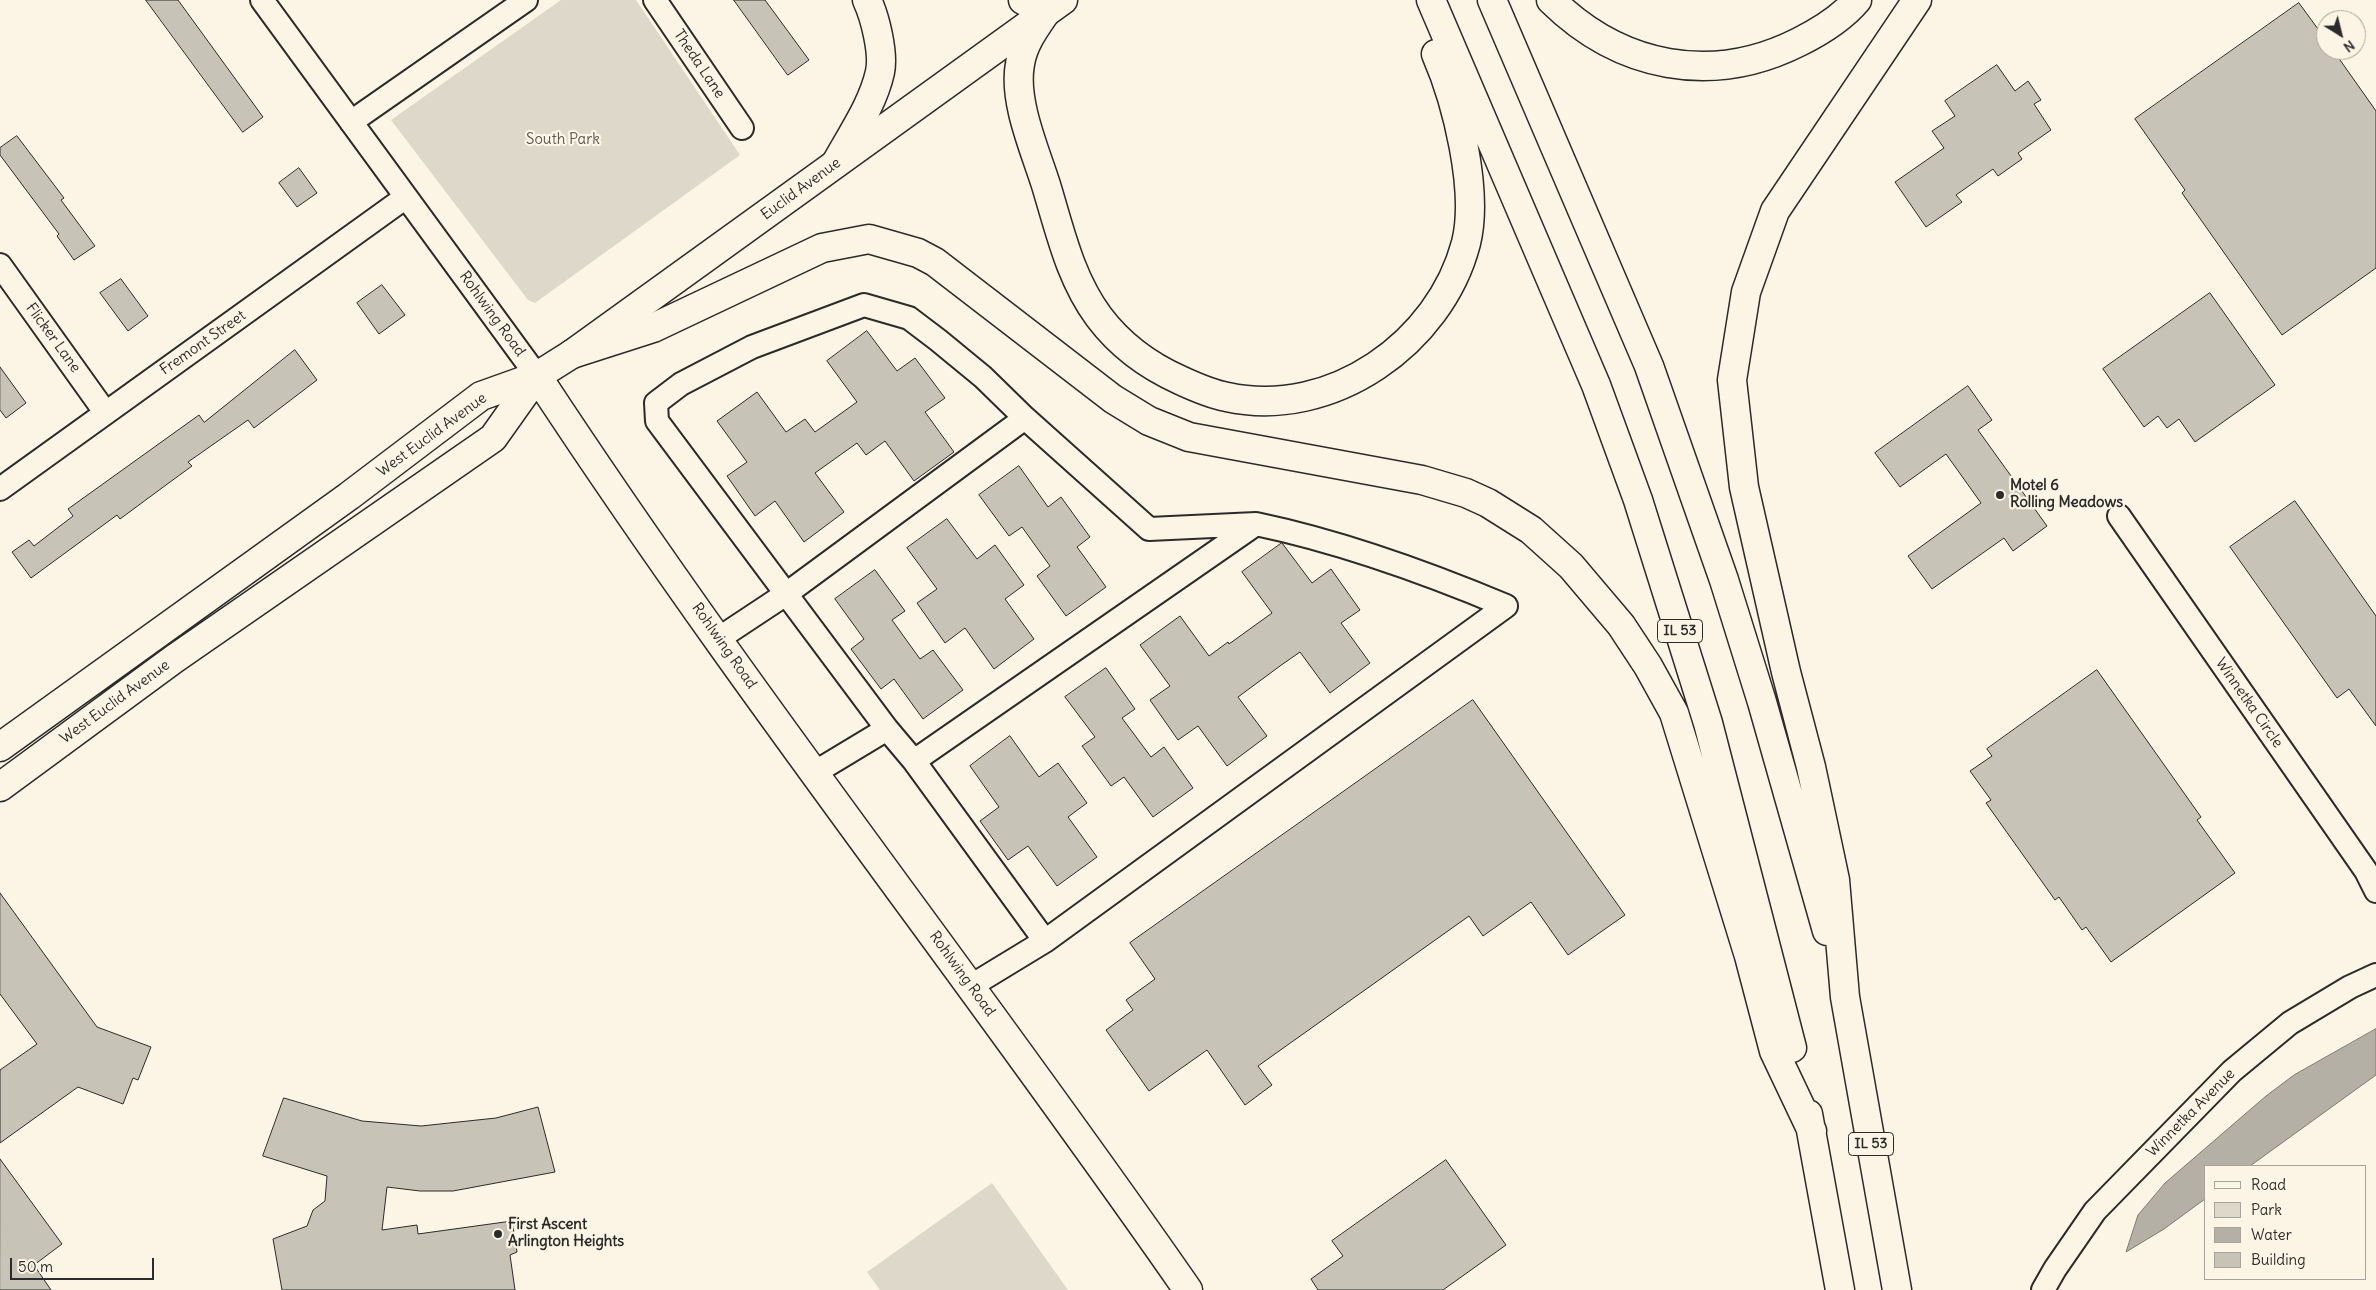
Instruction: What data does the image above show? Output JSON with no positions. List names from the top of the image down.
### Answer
{
  "streets": {
    "main road": [
      "Euclid Avenue",
      "Rohlwing Road",
      "West Euclid Avenue",
      "IL 53"
    ],
    "street": [
      "Theda Lane",
      "Flicker Lane",
      "Fremont Street",
      "Winnetka Circle",
      "Winnetka Avenue"
    ]
  },
  "crossings": [
    ["Euclid Avenue", "Rohlwing Road"],
    ["Euclid Avenue", "West Euclid Avenue"],
    ["Rohlwing Road", "Fremont Street"],
    ["Rohlwing Road", "West Euclid Avenue"],
    ["Flicker Lane", "Fremont Street"]
  ],
  "parks": ["South Park"],
  "places": ["Motel 6 Rolling Meadows", "First Ascent Arlington Heights"],
  "legend": [
    "Road",
    "Park",
    "Water",
    "Building"
  ],
  "scale_bar": "50 m",
  "north": "bottom right"
}
